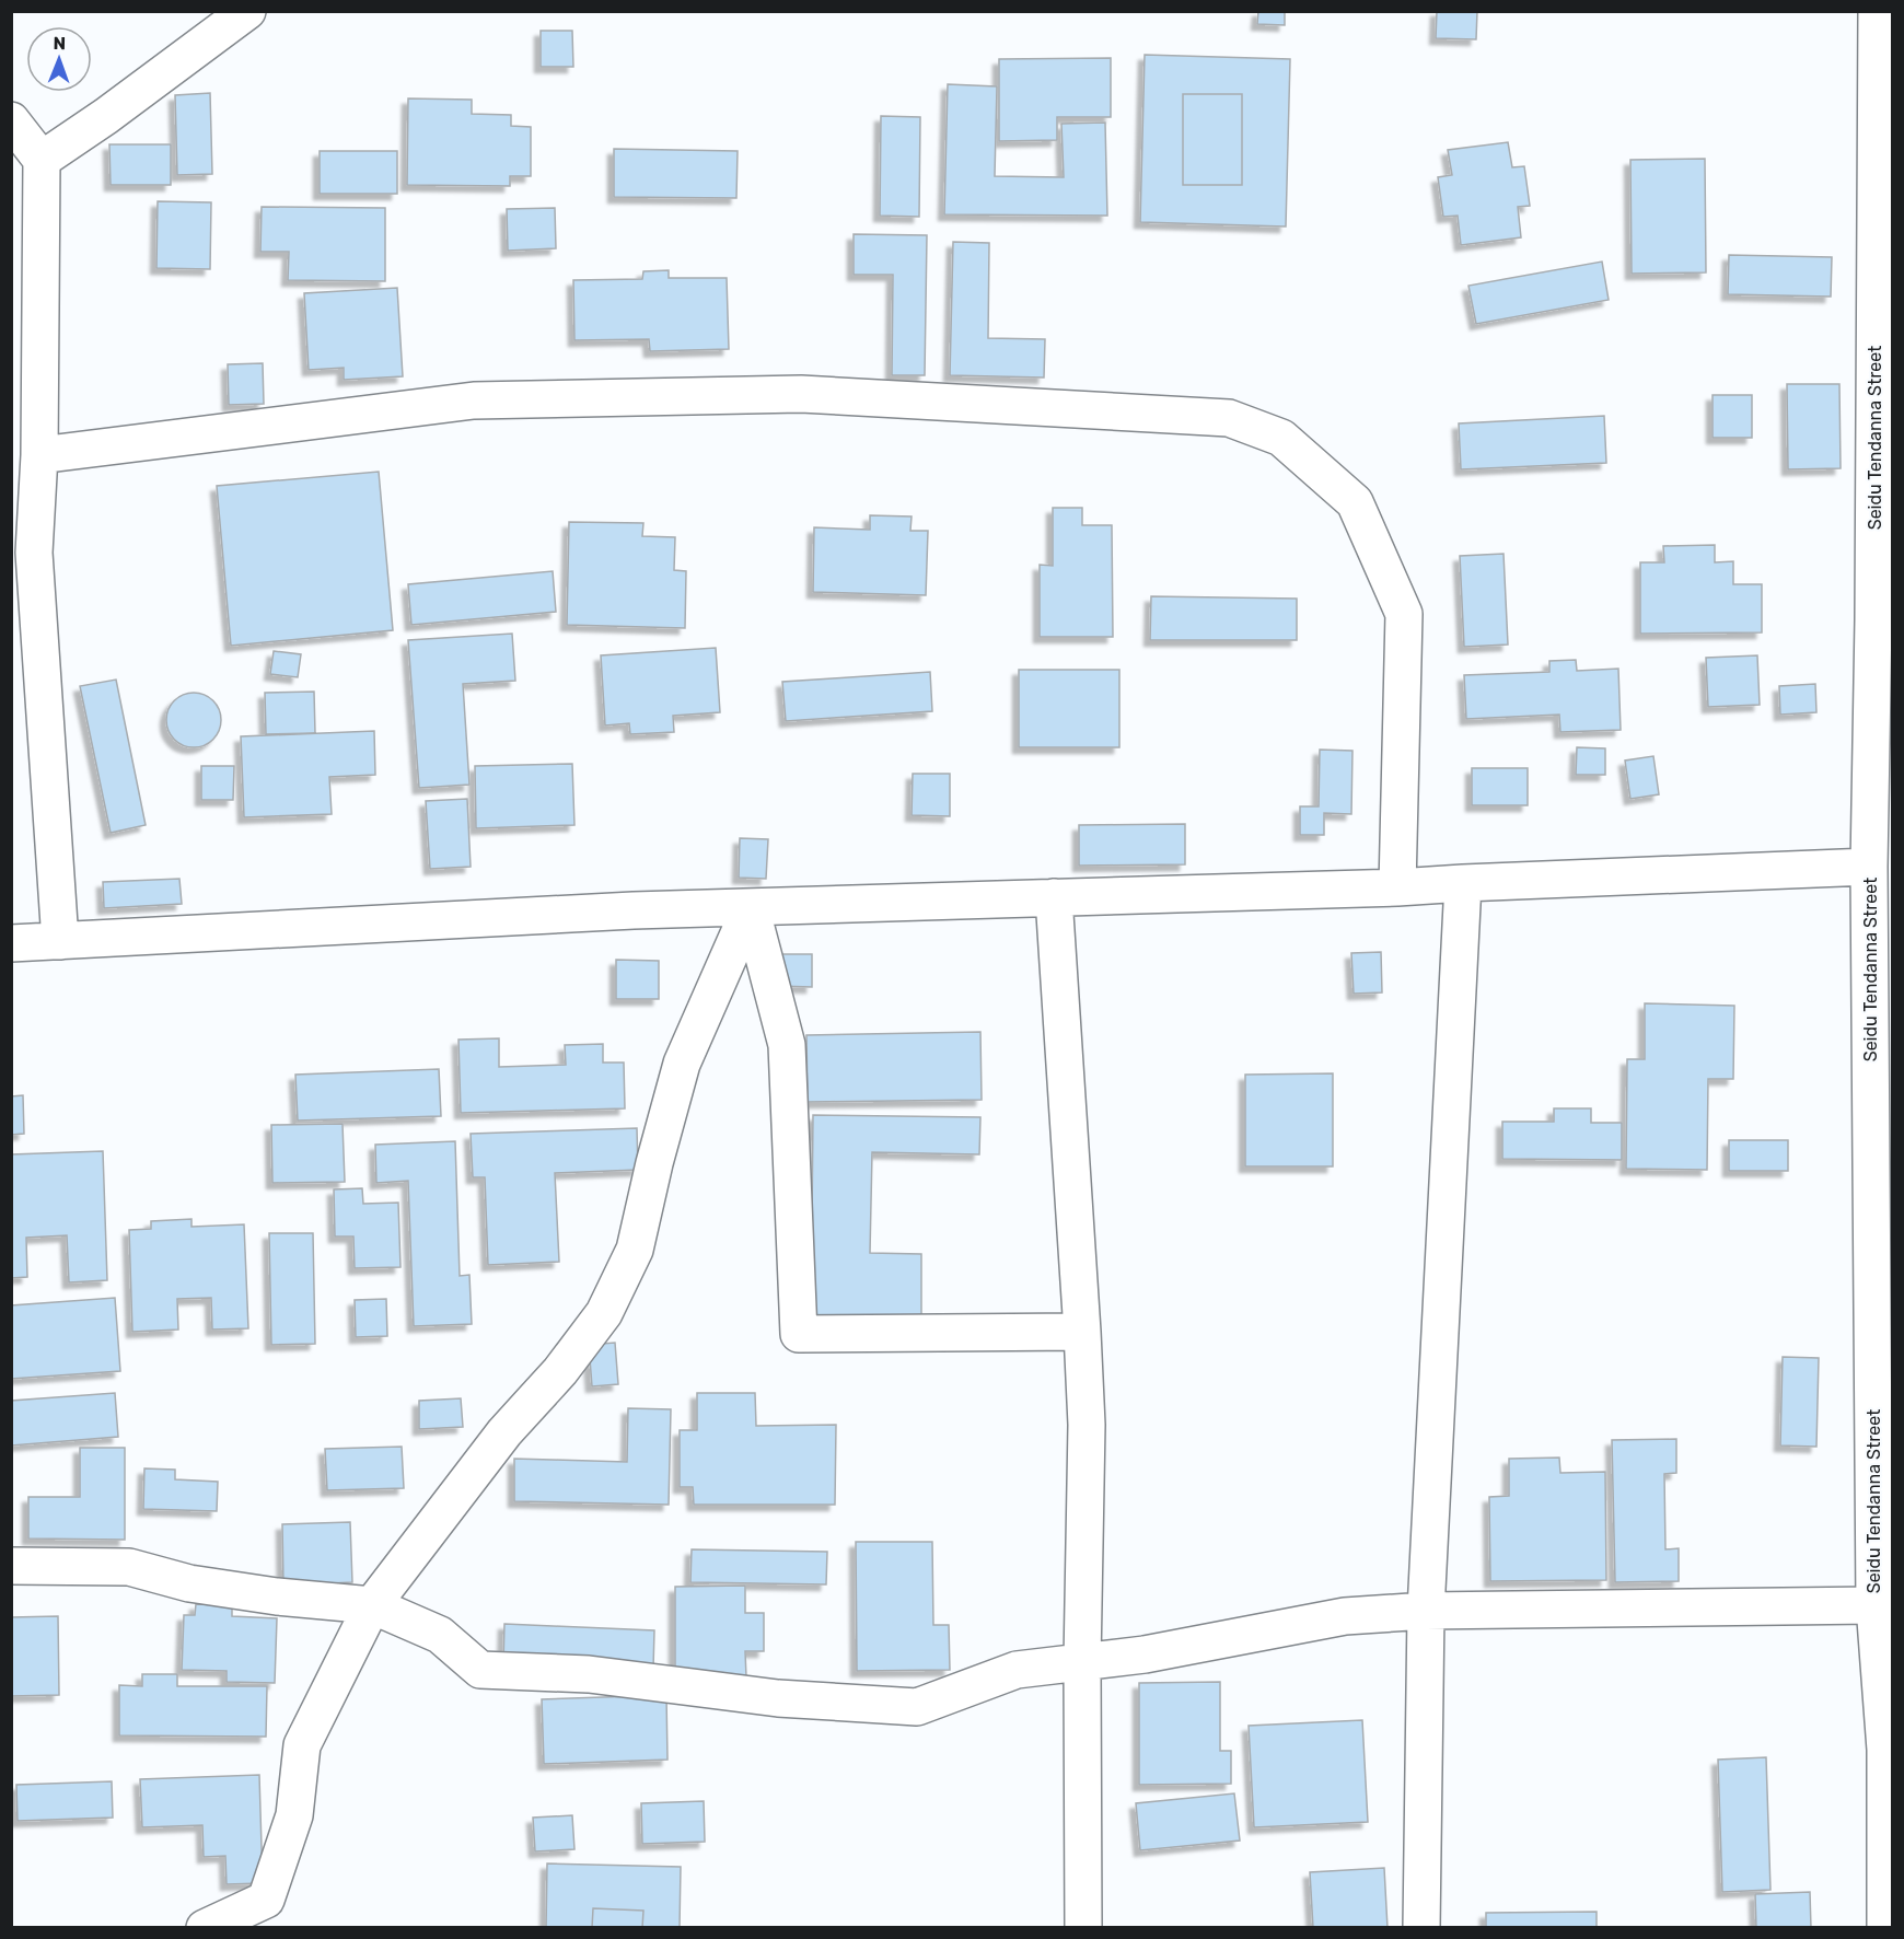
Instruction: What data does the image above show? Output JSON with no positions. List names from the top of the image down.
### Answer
{
  "streets": {
    "street": ["Seidu Tendanna Street"]
  },
  "north": "top"
}
